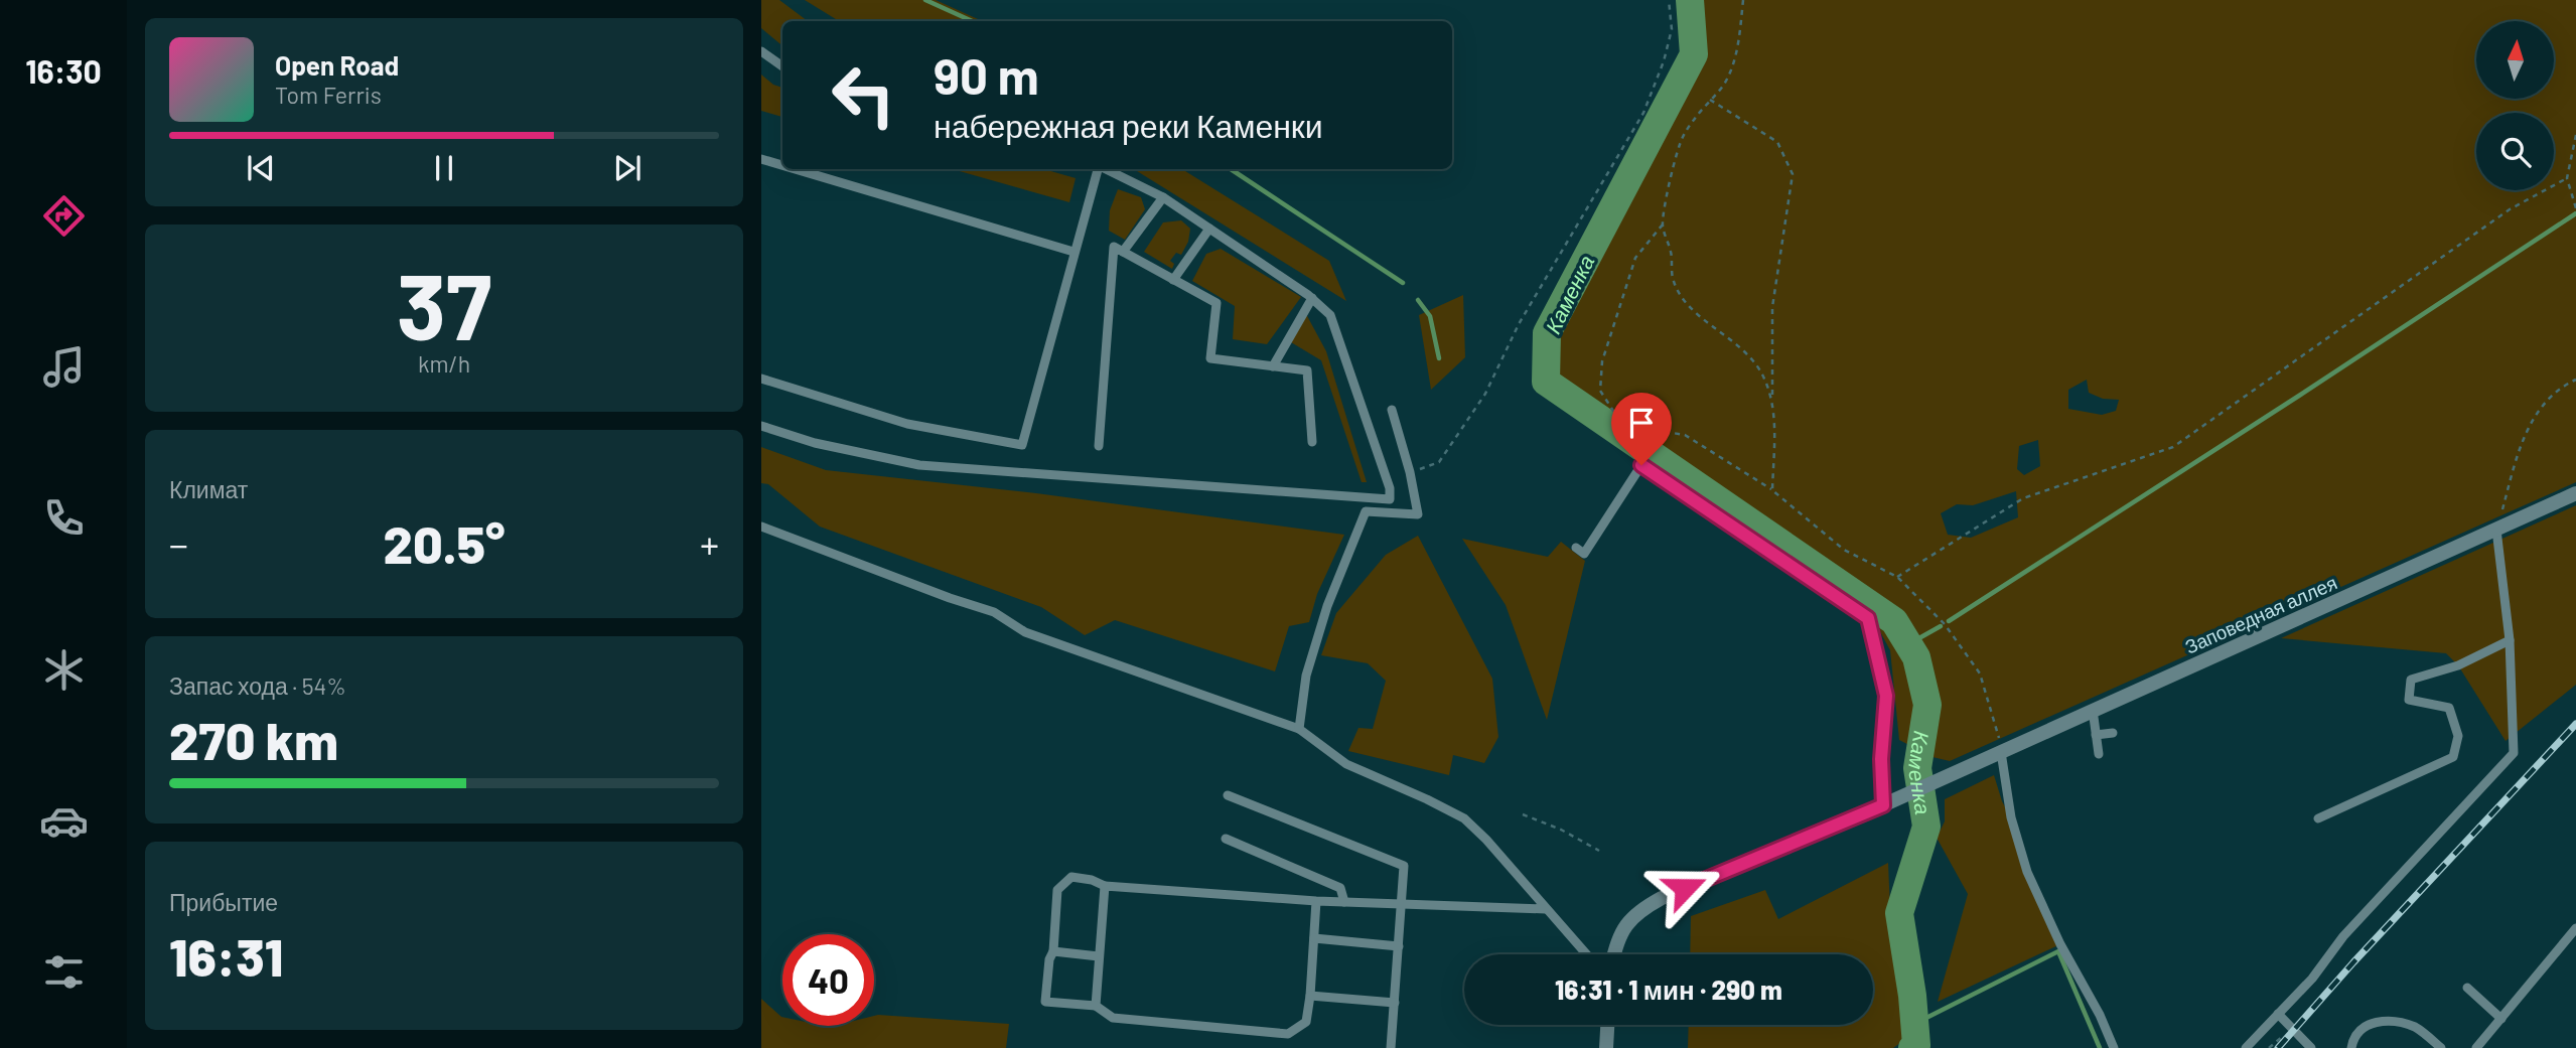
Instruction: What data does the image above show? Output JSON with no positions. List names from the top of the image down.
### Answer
{
  "streets": {
    "street": ["Заповедная аллея"]
  },
  "water": ["Каменка"],
  "north": "top",
  "page": {
    "tabs": "16:30",
    "turn": ["90 m", "набережная реки Каменки"],
    "song": ["Open Road", "Tom Ferris"],
    "tile": [
      ["37", "km/h"],
      "Климат",
      ["Запас хода · 54%", "270 km"],
      ["Прибытие", "16:31"]
    ],
    "heat": ["−", "20.5°", "+"],
    "limit": "40",
    "trip": "16:31 · 1 мин · 290 m"
  }
}
